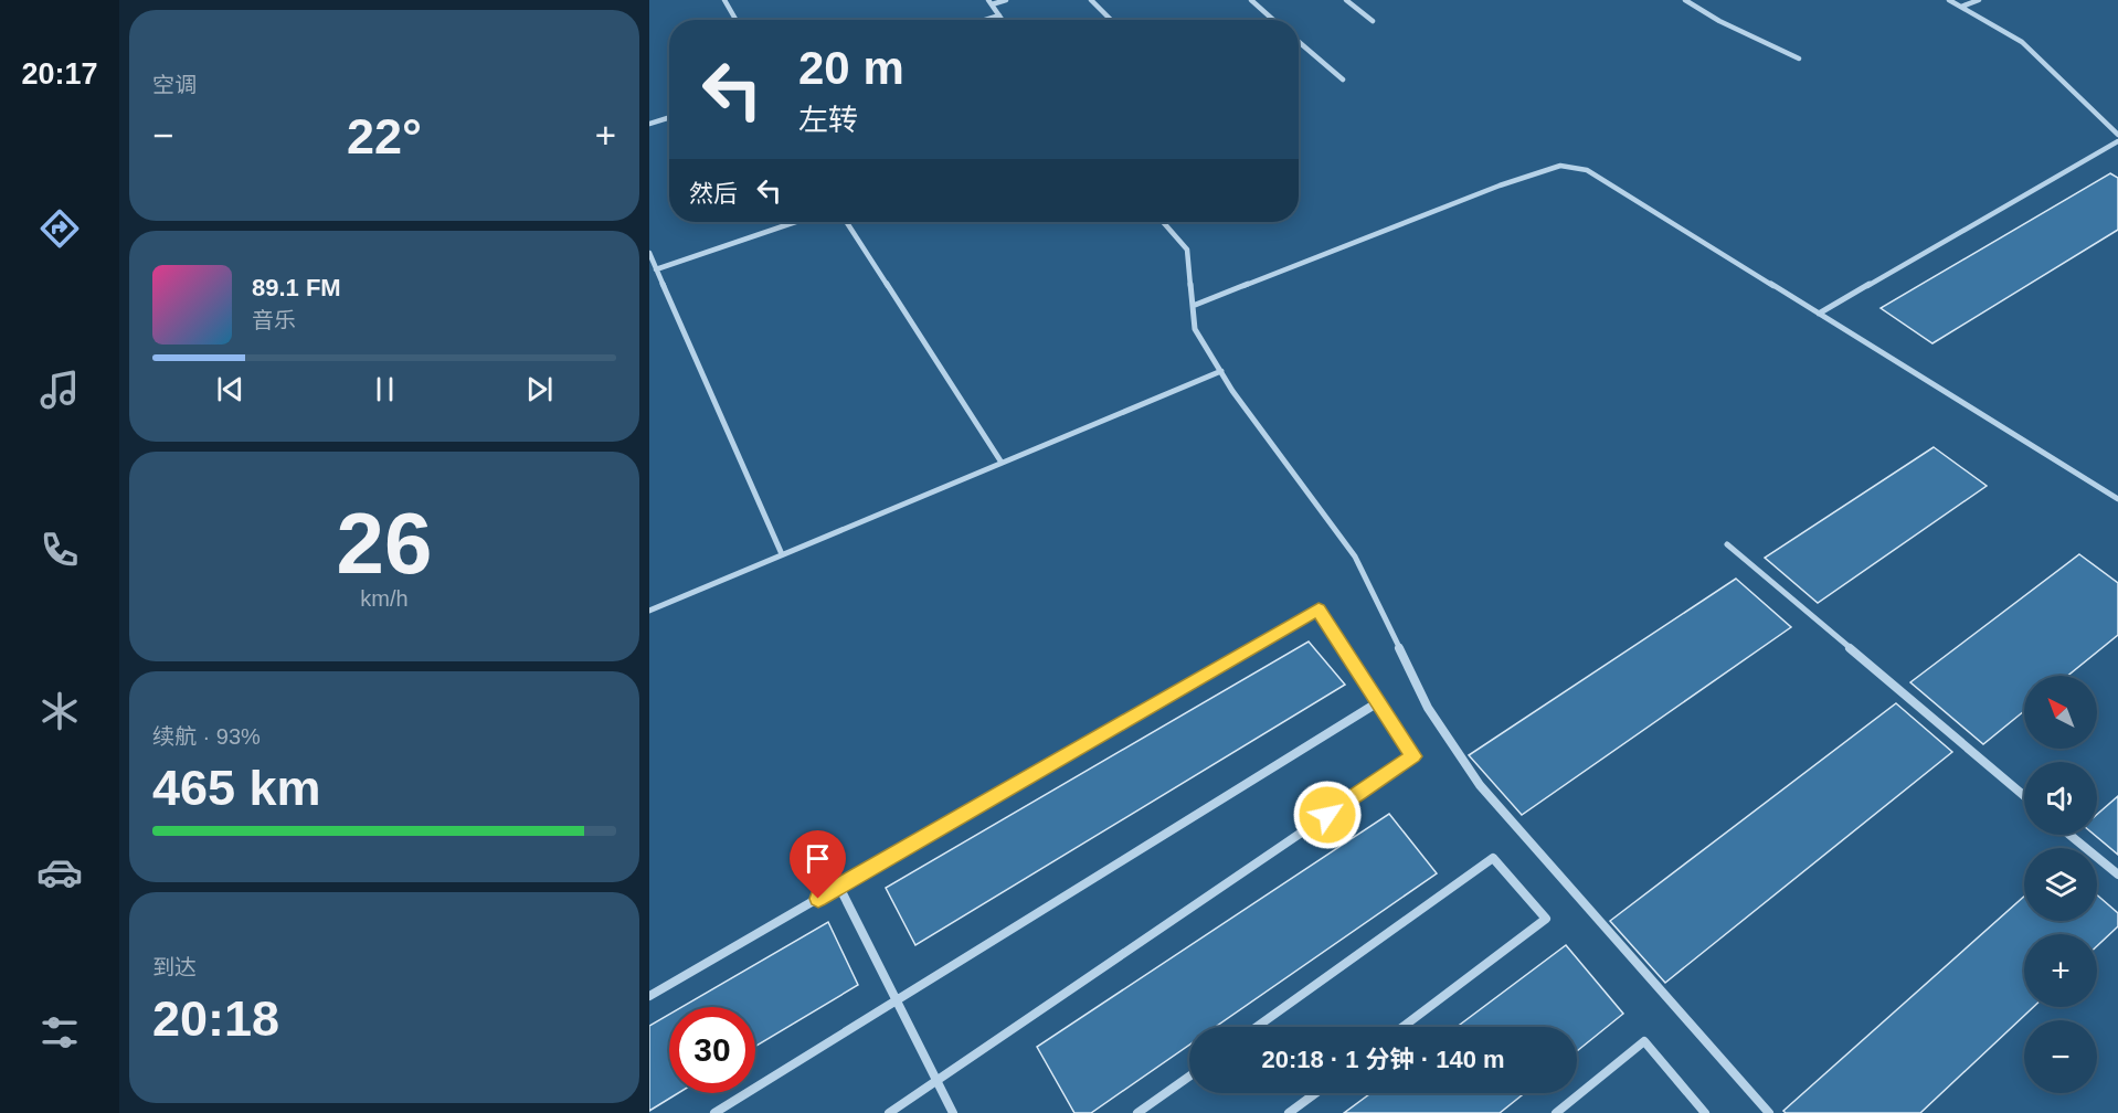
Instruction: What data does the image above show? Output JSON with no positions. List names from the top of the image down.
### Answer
{
  "north": "top left",
  "page": {
    "tabs": "20:17",
    "tile": [
      "空调",
      ["26", "km/h"],
      ["续航 · 93%", "465 km"],
      ["到达", "20:18"]
    ],
    "turn": ["20 m", "左转"],
    "heat": ["−", "22°", "+"],
    "then": "然后",
    "song": ["89.1 FM", "音乐"],
    "map_buttons": ["+", "−"],
    "limit": "30",
    "trip": "20:18 · 1 分钟 · 140 m"
  }
}
